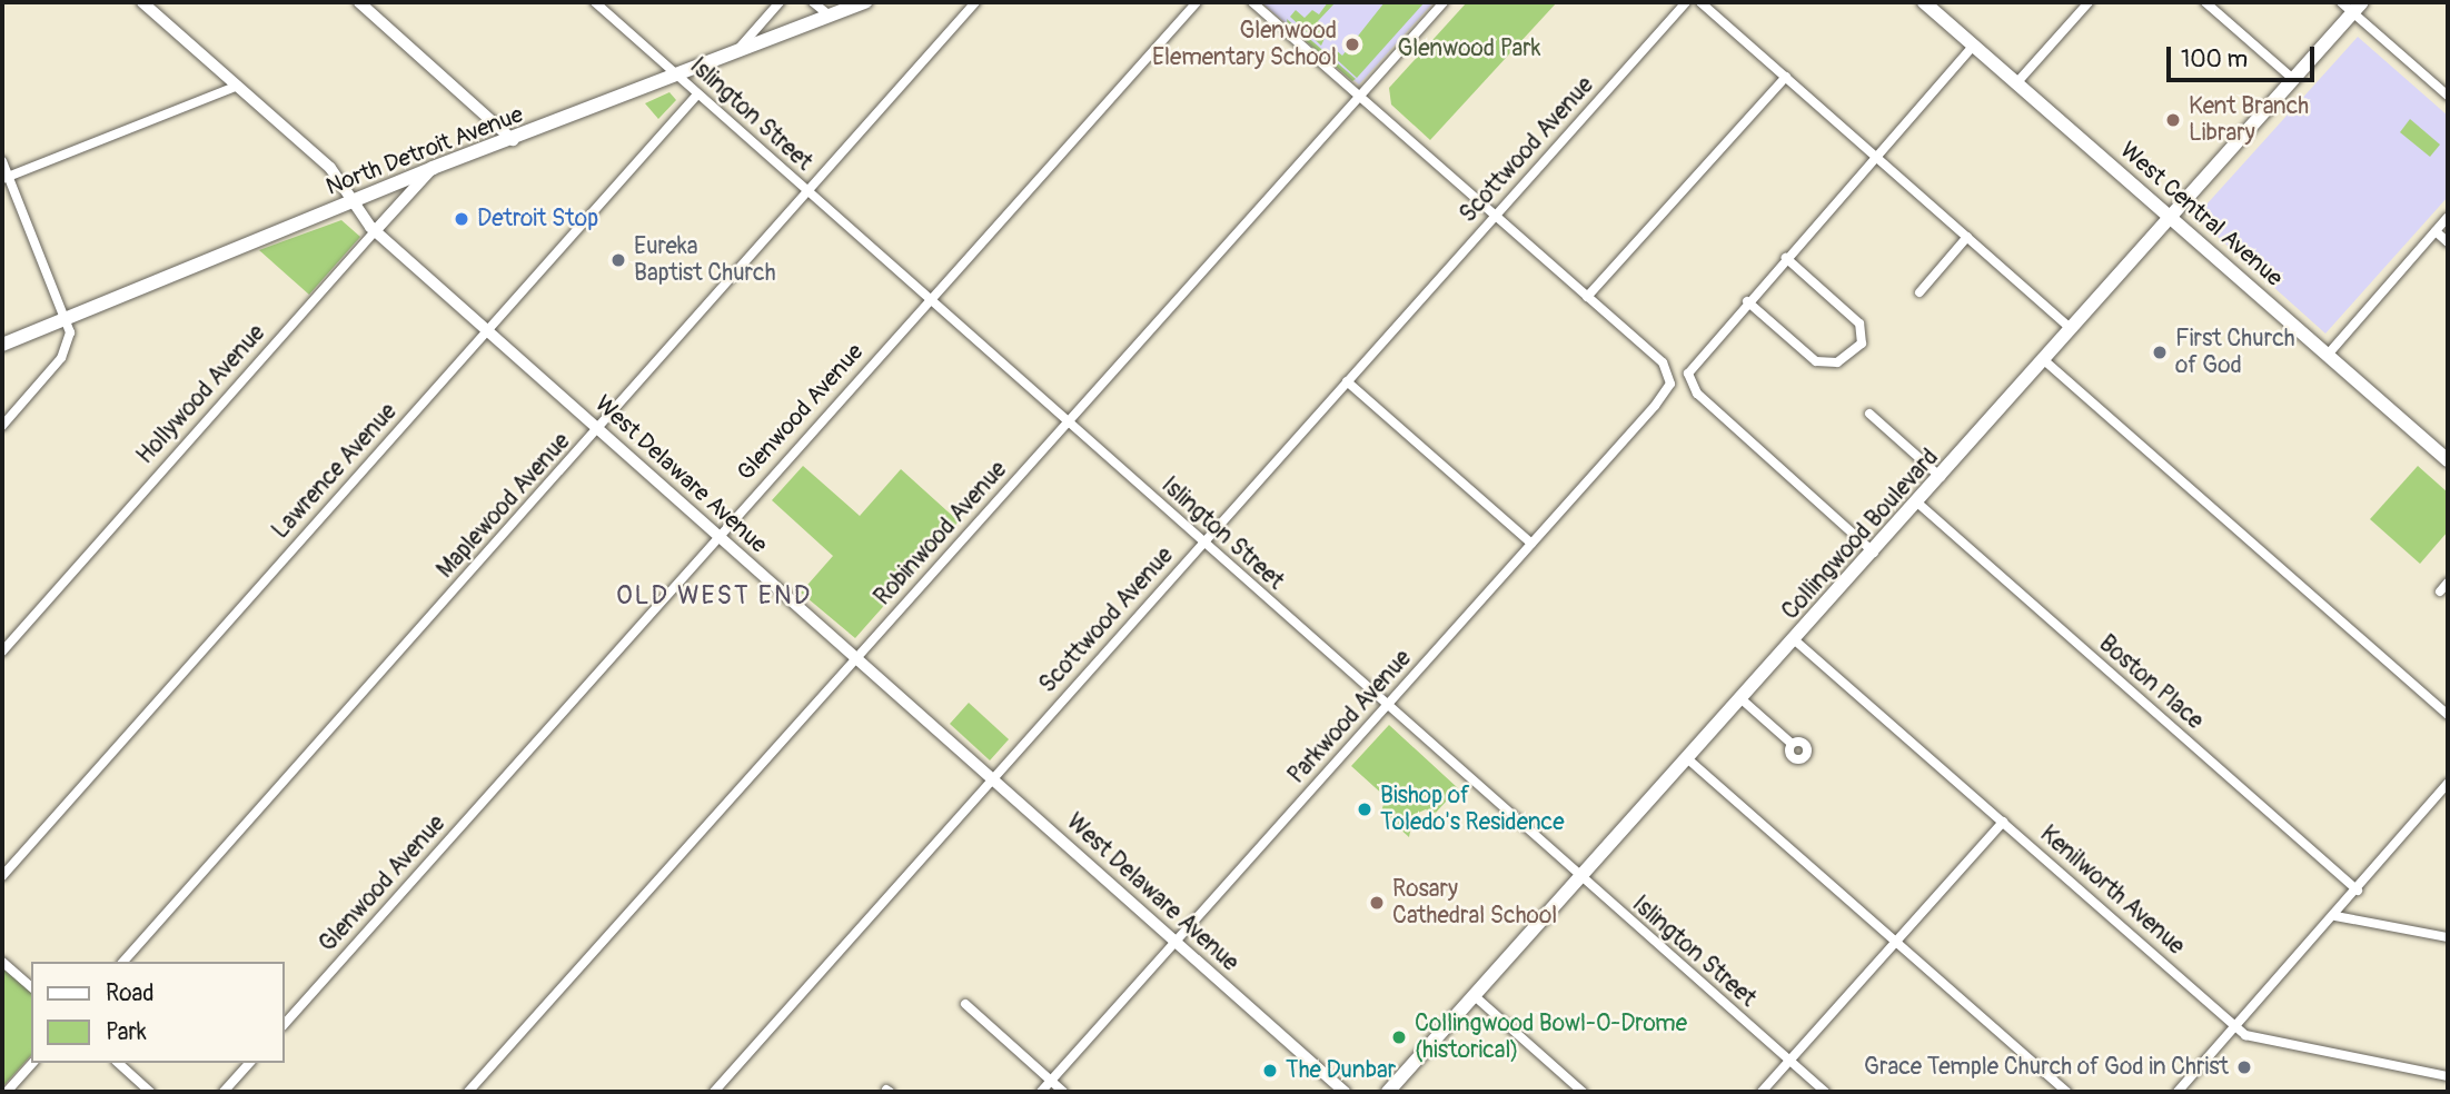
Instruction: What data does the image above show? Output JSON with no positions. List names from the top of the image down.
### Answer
{
  "streets": {
    "main road": ["North Detroit Avenue", "West Central Avenue", "Collingwood Boulevard"],
    "street": [
      "Islington Street",
      "Scottwood Avenue",
      "Hollywood Avenue",
      "Glenwood Avenue",
      "Lawrence Avenue",
      "West Delaware Avenue",
      "Maplewood Avenue",
      "Robinwood Avenue",
      "Boston Place",
      "Parkwood Avenue",
      "Kenilworth Avenue"
    ]
  },
  "crossings": [
    ["Islington Street", "Scottwood Avenue"],
    ["Islington Street", "North Detroit Avenue"],
    ["Islington Street", "Glenwood Avenue"],
    ["Islington Street", "Lawrence Avenue"],
    ["Islington Street", "Maplewood Avenue"],
    ["Islington Street", "Robinwood Avenue"],
    ["Islington Street", "Collingwood Boulevard"],
    ["Islington Street", "Parkwood Avenue"],
    ["Scottwood Avenue", "West Delaware Avenue"],
    ["North Detroit Avenue", "Hollywood Avenue"],
    ["North Detroit Avenue", "West Delaware Avenue"],
    ["West Central Avenue", "Collingwood Boulevard"],
    ["Hollywood Avenue", "West Delaware Avenue"],
    ["Glenwood Avenue", "West Delaware Avenue"],
    ["Lawrence Avenue", "West Delaware Avenue"],
    ["West Delaware Avenue", "Maplewood Avenue"],
    ["West Delaware Avenue", "Robinwood Avenue"],
    ["West Delaware Avenue", "Parkwood Avenue"],
    ["Collingwood Boulevard", "Boston Place"],
    ["Collingwood Boulevard", "Kenilworth Avenue"]
  ],
  "districts": ["OLD WEST END"],
  "parks": ["Glenwood Park"],
  "places": [
    "Glenwood Elementary School",
    "Kent Branch Library",
    "Detroit Stop",
    "Eureka Baptist Church",
    "First Church of God",
    "Bishop of Toledo's Residence",
    "Rosary Cathedral School",
    "Collingwood Bowl-O-Drome (historical)",
    "Grace Temple Church of God in Christ",
    "The Dunbar"
  ],
  "legend": ["Road", "Park"],
  "scale_bar": "100 m"
}
